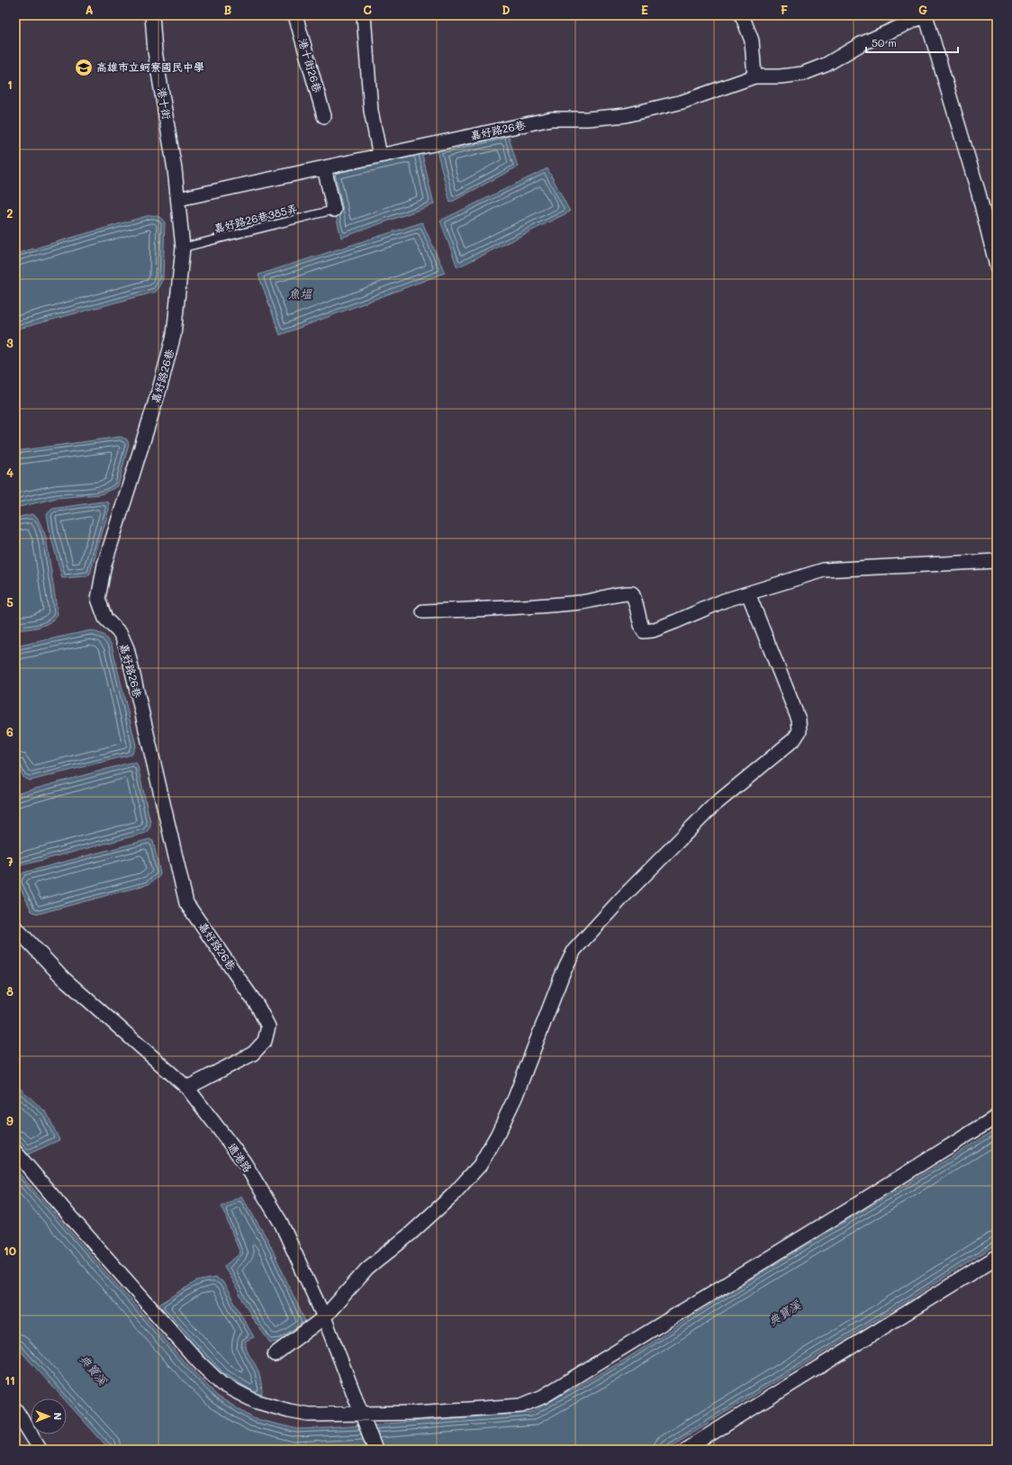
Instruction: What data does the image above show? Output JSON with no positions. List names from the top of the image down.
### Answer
{
  "streets": {
    "street": [
      "港十街26巷",
      "港十街",
      "嘉好路26巷",
      "通港路"
    ],
    "lane": ["嘉好路26巷385弄"]
  },
  "crossings": [
    ["港十街", "嘉好路26巷"],
    ["嘉好路26巷", "嘉好路26巷385弄"],
    ["嘉好路26巷", "通港路"]
  ],
  "water": ["魚塭", "典寶溪"],
  "places": {
    "school or university": ["高雄市立蚵寮國民中學"]
  },
  "scale_bar": "50 m",
  "north": "right",
  "grid": {
    "columns": [
      "A",
      "B",
      "C",
      "D",
      "E",
      "F",
      "G"
    ],
    "rows": [
      "1",
      "2",
      "3",
      "4",
      "5",
      "6",
      "7",
      "8",
      "9",
      "10",
      "11"
    ]
  }
}
